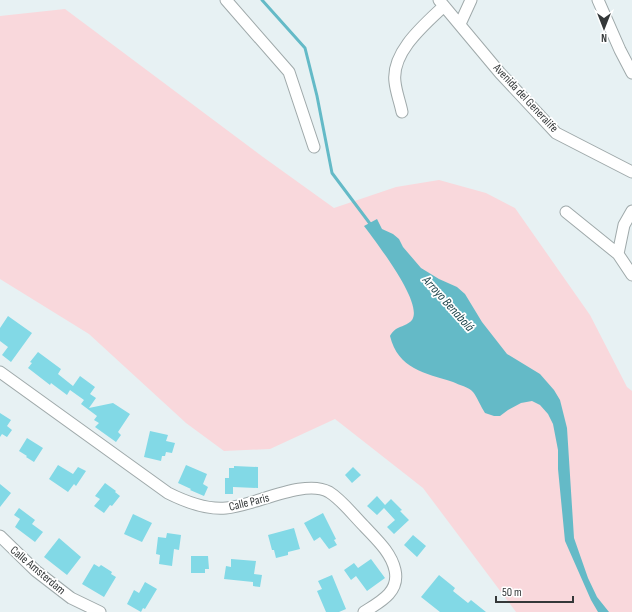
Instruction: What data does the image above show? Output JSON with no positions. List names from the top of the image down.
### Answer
{
  "streets": {
    "street": ["Avenida del Generalife", "Calle Paris", "Calle Amsterdam"]
  },
  "water": ["Arroyo Benabolá"],
  "scale_bar": "50 m",
  "north": "bottom"
}
